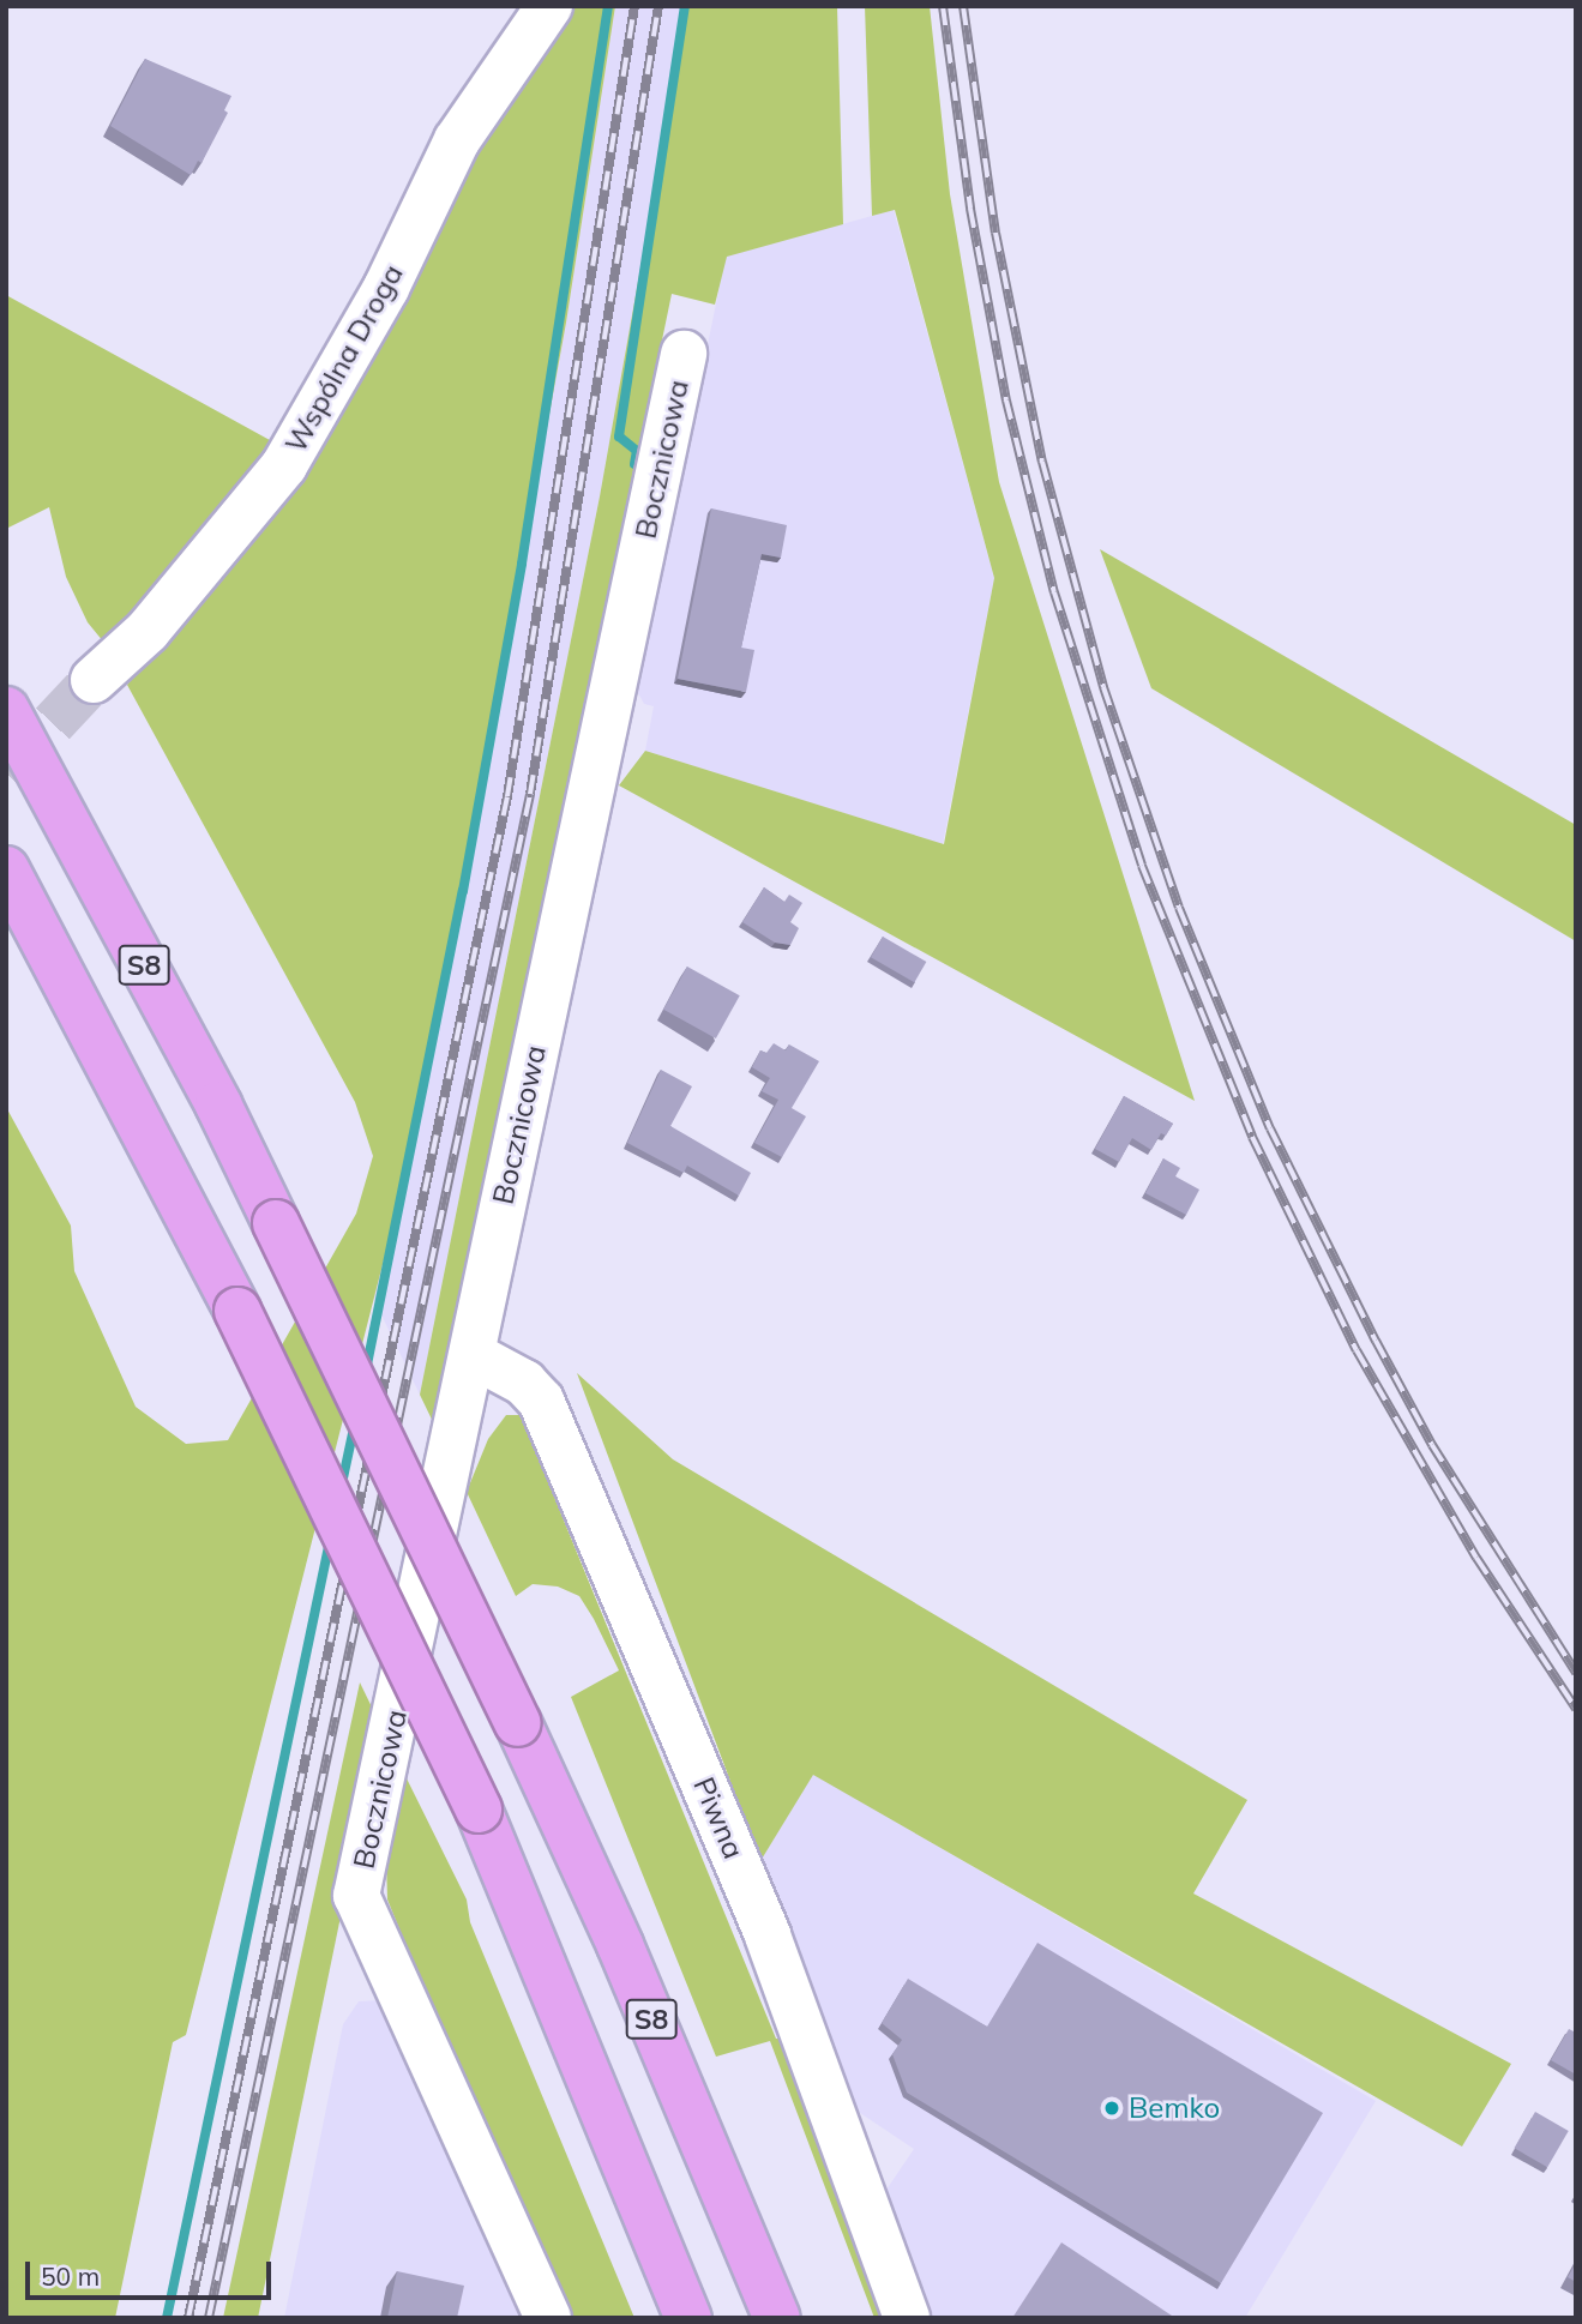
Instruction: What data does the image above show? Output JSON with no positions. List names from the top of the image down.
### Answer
{
  "streets": {
    "highway": ["S8"],
    "street": ["Wspólna Droga", "Bocznicowa", "Piwna"]
  },
  "crossings": [
    ["Bocznicowa", "Piwna"]
  ],
  "places": ["Bemko"],
  "scale_bar": "50 m"
}
